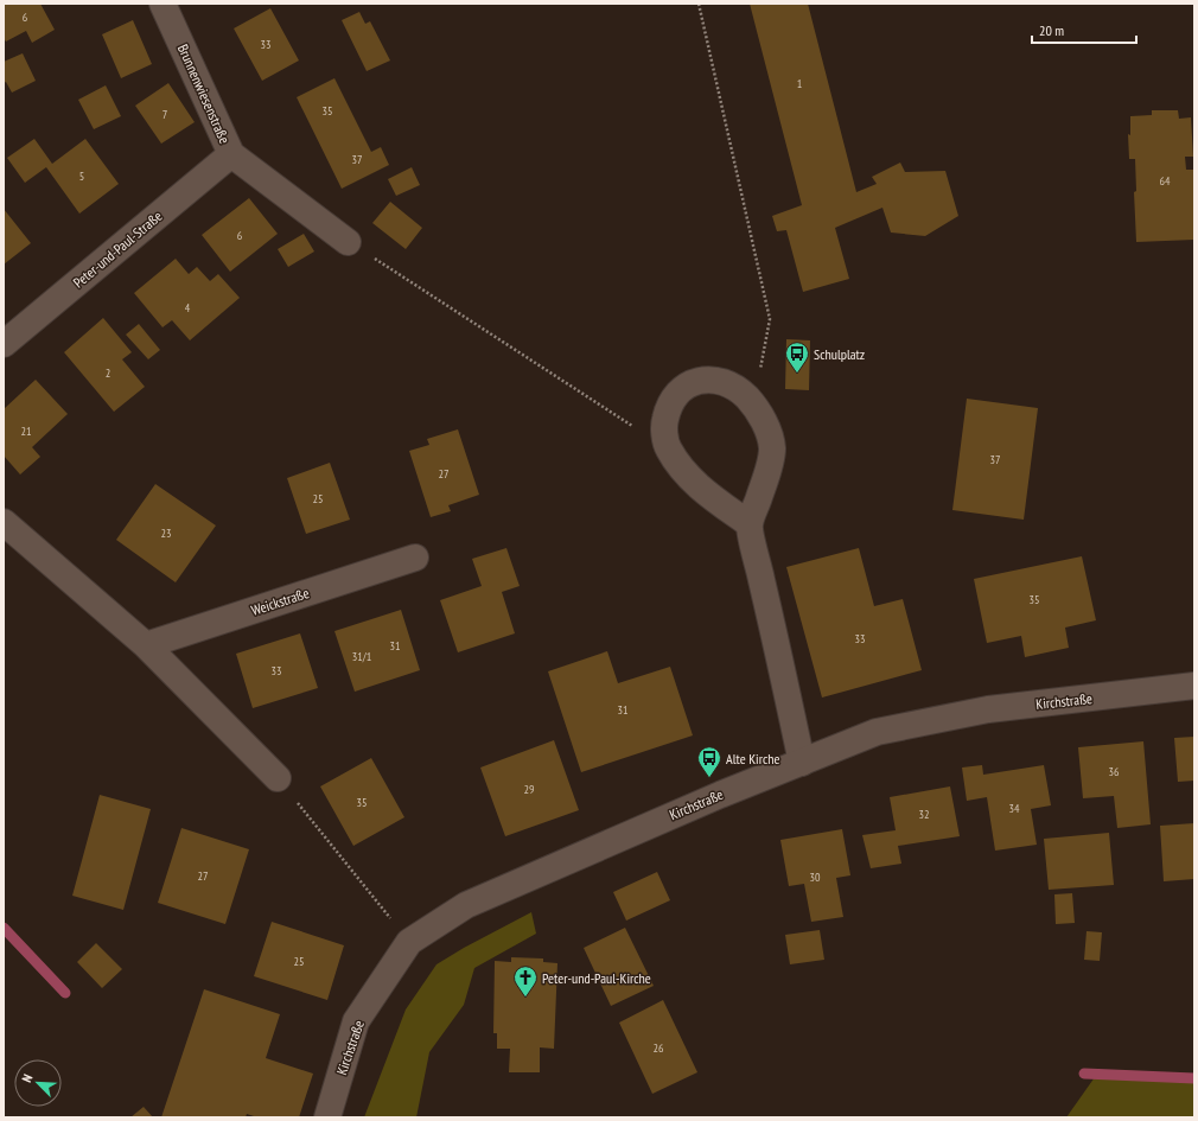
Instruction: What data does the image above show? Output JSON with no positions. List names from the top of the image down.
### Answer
{
  "streets": {
    "street": [
      "Brunnenwiesenstraße",
      "Peter-und-Paul-Straße",
      "Weickstraße",
      "Kirchstraße"
    ]
  },
  "crossings": [
    ["Brunnenwiesenstraße", "Peter-und-Paul-Straße"]
  ],
  "places": {
    "bus stop": ["Schulplatz", "Alte Kirche"],
    "church": ["Peter-und-Paul-Kirche"]
  },
  "house_numbers": [
    "6",
    "33",
    "1",
    "35",
    "7",
    "37",
    "5",
    "64",
    "6",
    "4",
    "2",
    "21",
    "37",
    "27",
    "25",
    "23",
    "35",
    "33",
    "31",
    "31/1",
    "33",
    "31",
    "36",
    "29",
    "35",
    "34",
    "32",
    "27",
    "30",
    "25",
    "26"
  ],
  "scale_bar": "20 m",
  "north": "top left"
}
